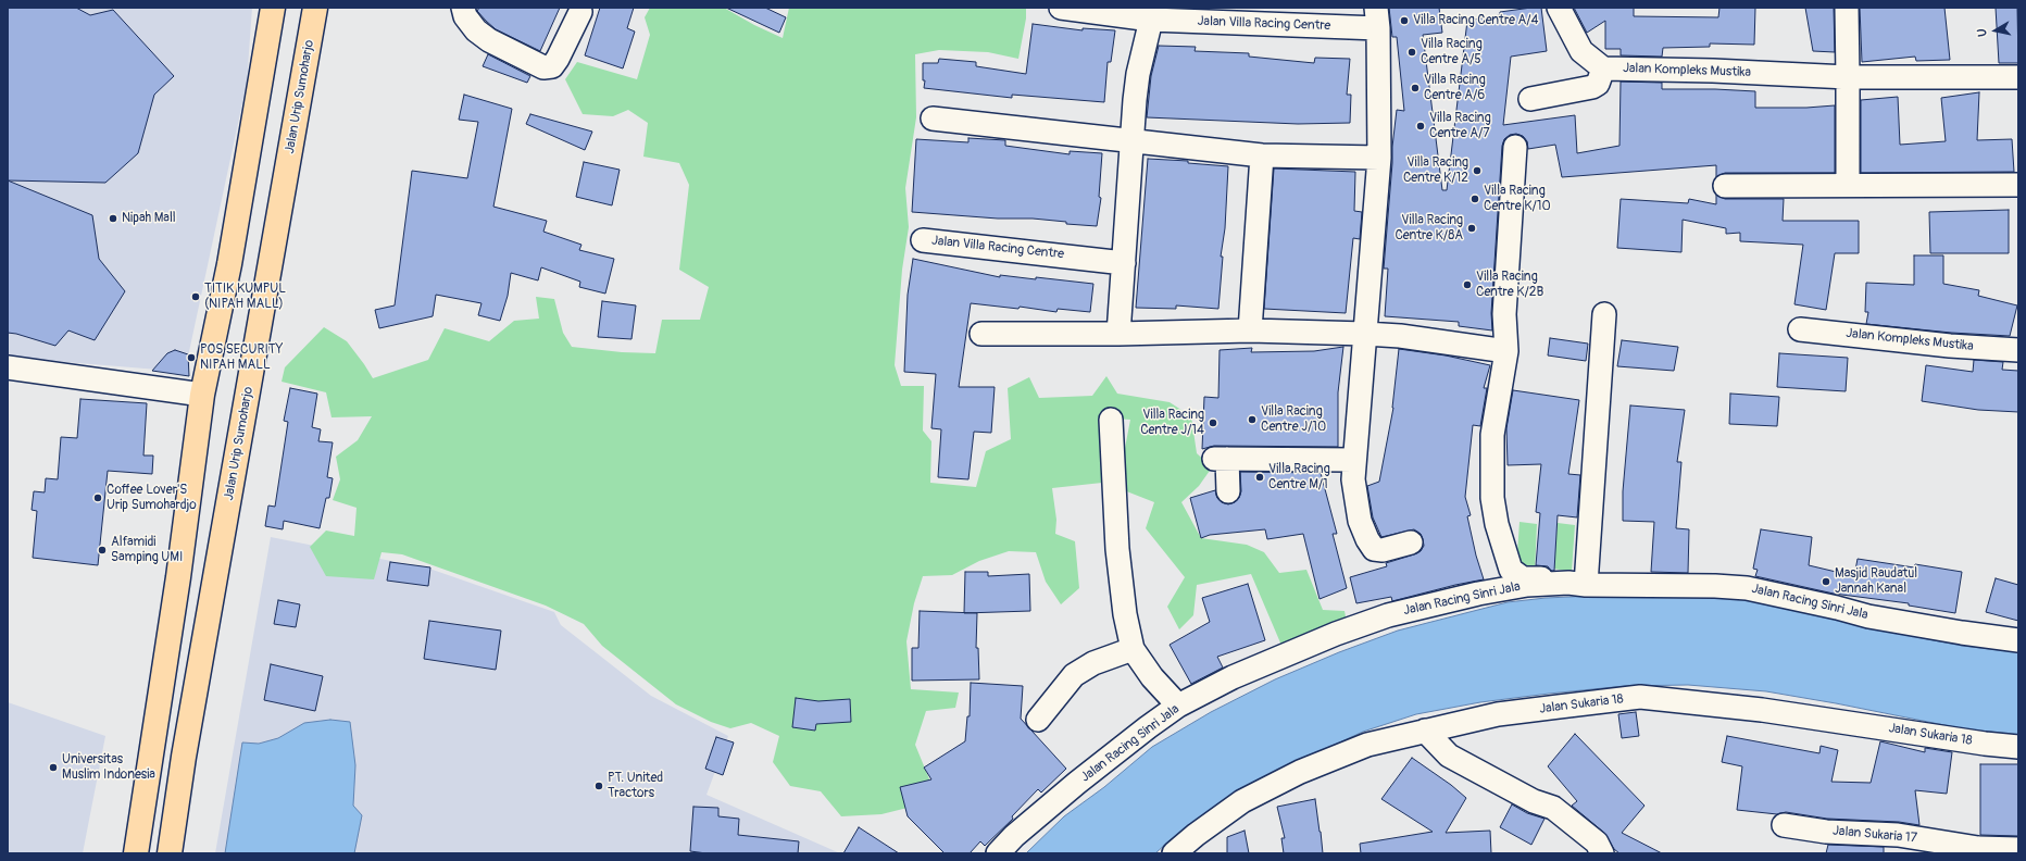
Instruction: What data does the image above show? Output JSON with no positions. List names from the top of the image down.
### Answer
{
  "streets": {
    "highway": ["Jalan Urip Sumoharjo"],
    "street": [
      "Jalan Villa Racing Centre",
      "Jalan Kompleks Mustika",
      "Jalan Racing Sinri Jala",
      "Jalan Sukaria 18",
      "Jalan Sukaria 17"
    ]
  },
  "places": [
    "Villa Racing Centre A/4",
    "Villa Racing Centre A/5",
    "Villa Racing Centre A/6",
    "Villa Racing Centre A/7",
    "Villa Racing Centre K/12",
    "Villa Racing Centre K/10",
    "Nipah Mall",
    "Villa Racing Centre K/8A",
    "Villa Racing Centre K/2B",
    "TITIK KUMPUL (NIPAH MALL)",
    "POS SECURITY NIPAH MALL",
    "Villa Racing Centre J/10",
    "Villa Racing Centre J/14",
    "Villa Racing Centre M/1",
    "Coffee Lover'S Urip Sumohardjo",
    "Alfamidi Samping UMI",
    "Masjid Raudatul Jannah Kanal",
    "Universitas Muslim Indonesia",
    "PT. United Tractors"
  ],
  "north": "left"
}
